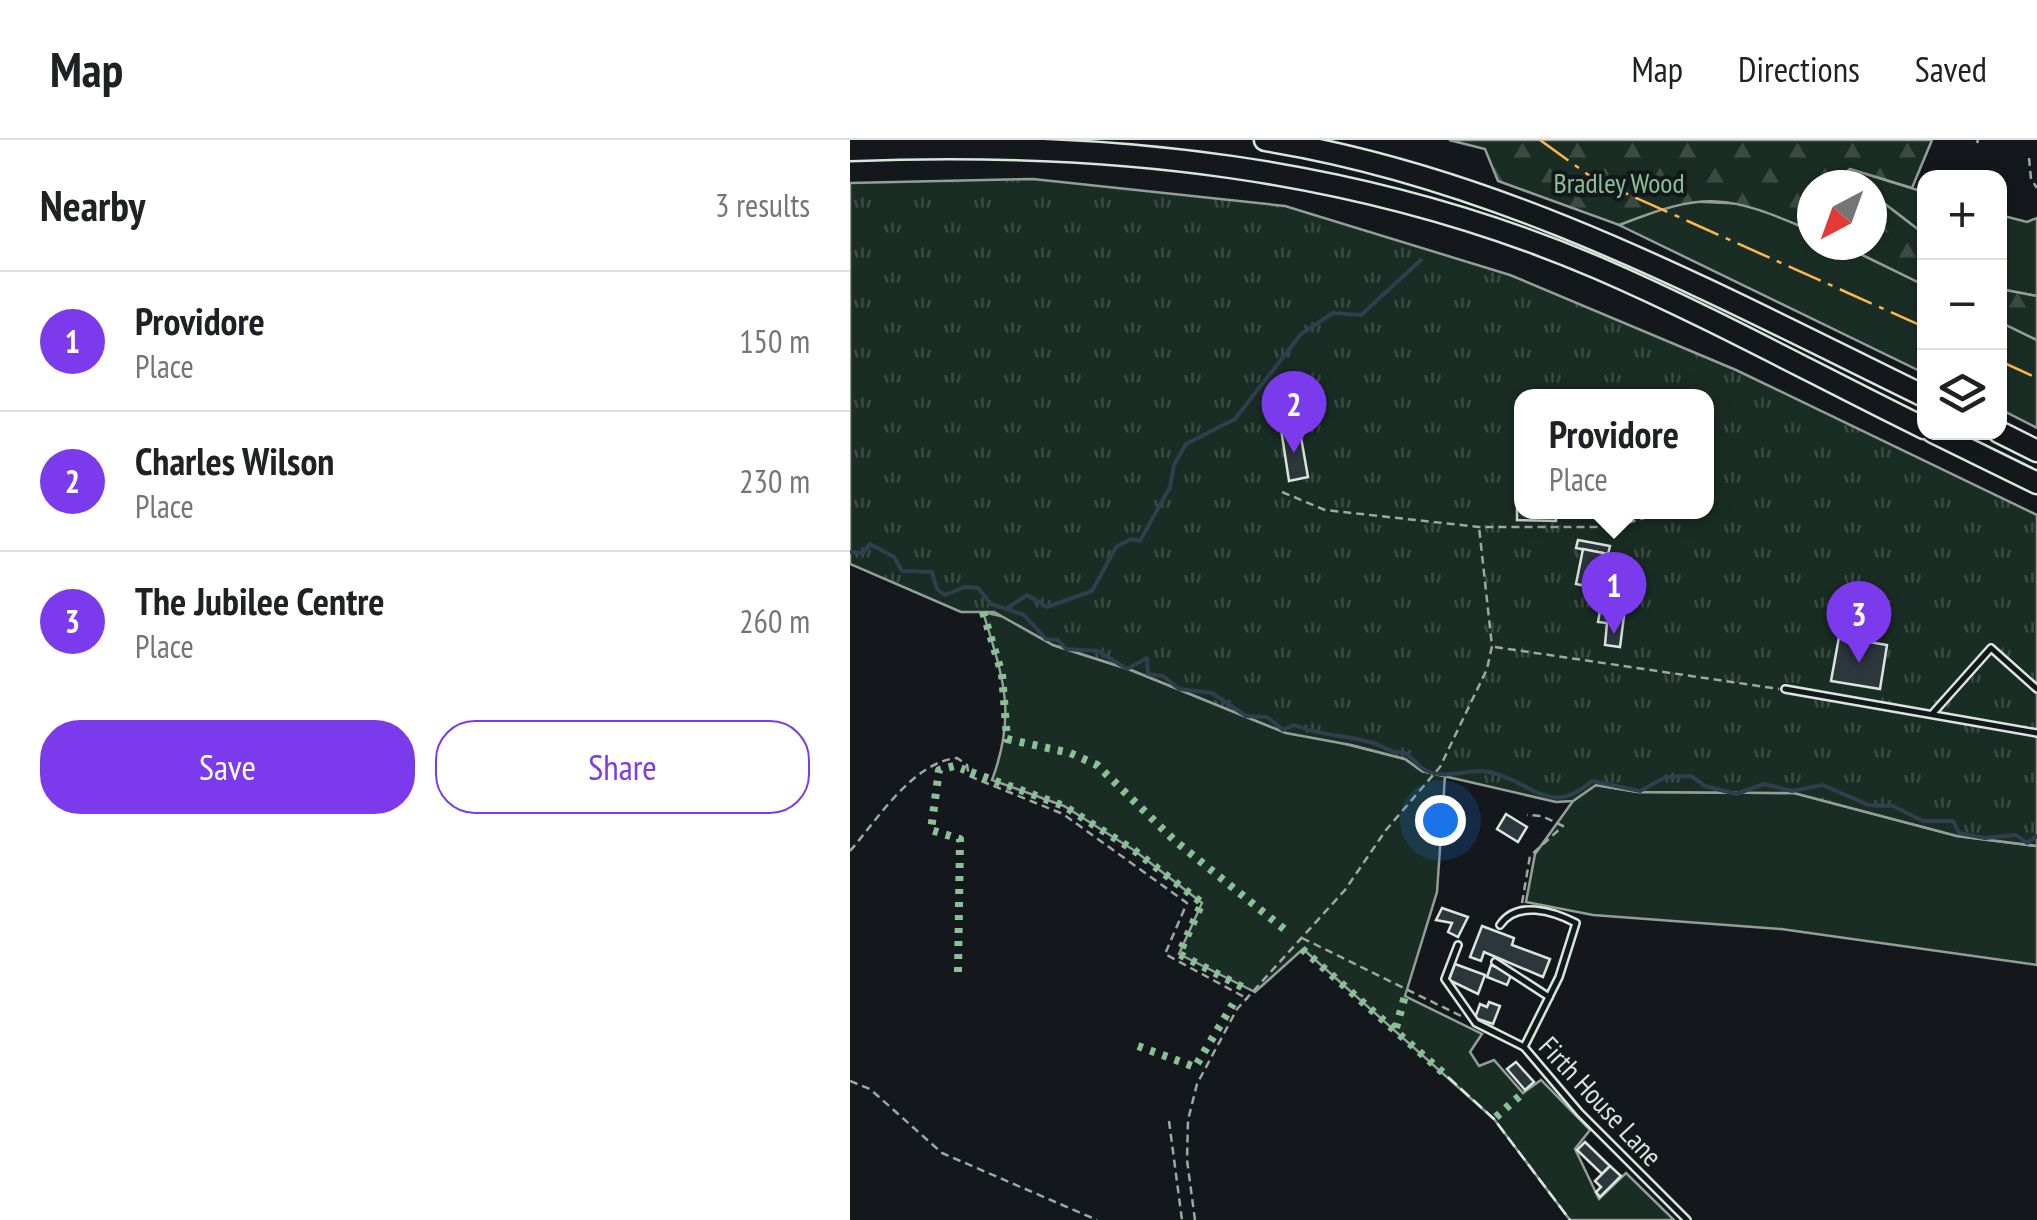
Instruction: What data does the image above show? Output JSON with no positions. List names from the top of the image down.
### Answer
{
  "streets": {
    "lane": ["Firth House Lane"]
  },
  "parks": ["Bradley Wood"],
  "north": "bottom left",
  "page": {
    "header": "Map",
    "nav": ["Map", "Directions", "Saved"],
    "heading": ["Nearby", "3 results"],
    "map_buttons": ["+", "−"],
    "list": [
      {
        "mark": "1",
        "name": "Providore",
        "note": "Place",
        "value": "150 m"
      },
      {
        "mark": "2",
        "name": "Charles Wilson",
        "note": "Place",
        "value": "230 m"
      },
      {
        "mark": "3",
        "name": "The Jubilee Centre",
        "note": "Place",
        "value": "260 m"
      }
    ],
    "pins": ["2", "1", "3"],
    "popup": ["Providore", "Place"],
    "buttons": ["Save", "Share"]
  }
}
